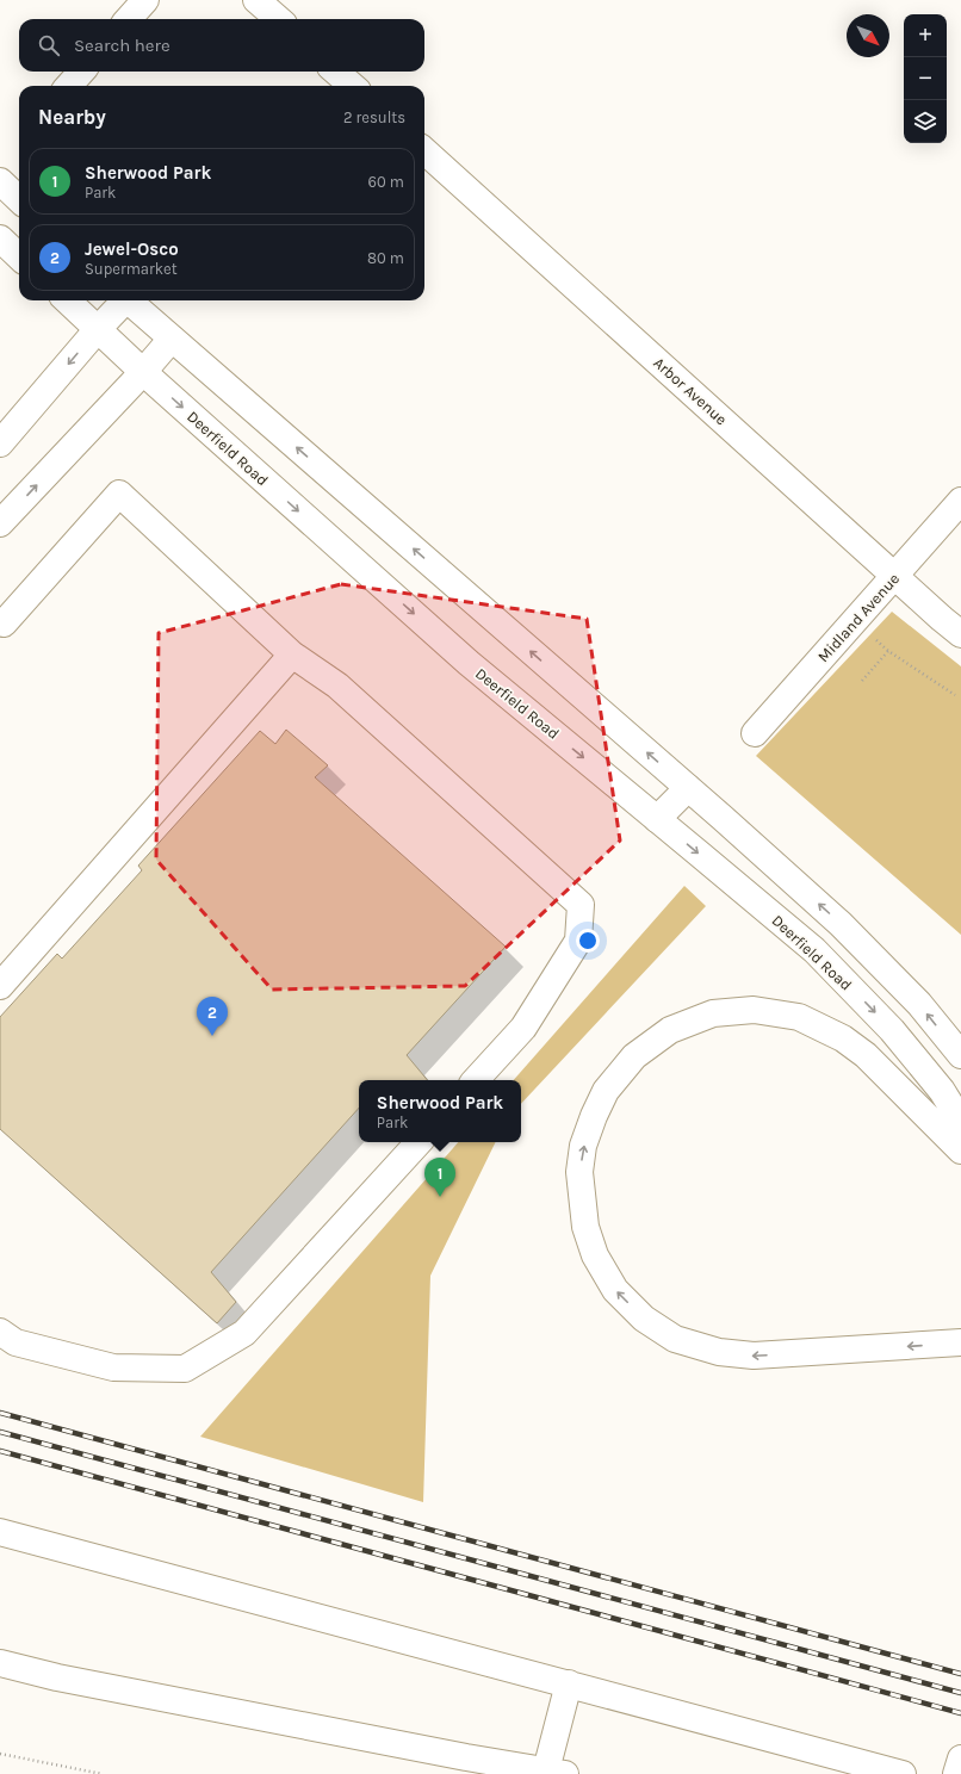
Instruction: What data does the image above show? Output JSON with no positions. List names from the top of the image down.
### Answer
{
  "streets": {
    "main road": ["Arbor Avenue", "Deerfield Road", "Midland Avenue"]
  },
  "crossings": [
    ["Arbor Avenue", "Midland Avenue"]
  ],
  "north": "bottom right",
  "page": {
    "map_buttons": ["+", "−"],
    "search": "Search here",
    "heading": ["Nearby", "2 results"],
    "list": [
      {
        "mark": "1",
        "name": "Sherwood Park",
        "note": "Park",
        "value": "60 m"
      },
      {
        "mark": "2",
        "name": "Jewel-Osco",
        "note": "Supermarket",
        "value": "80 m"
      }
    ],
    "pins": ["2", "1"],
    "popup": ["Sherwood Park", "Park"]
  }
}
